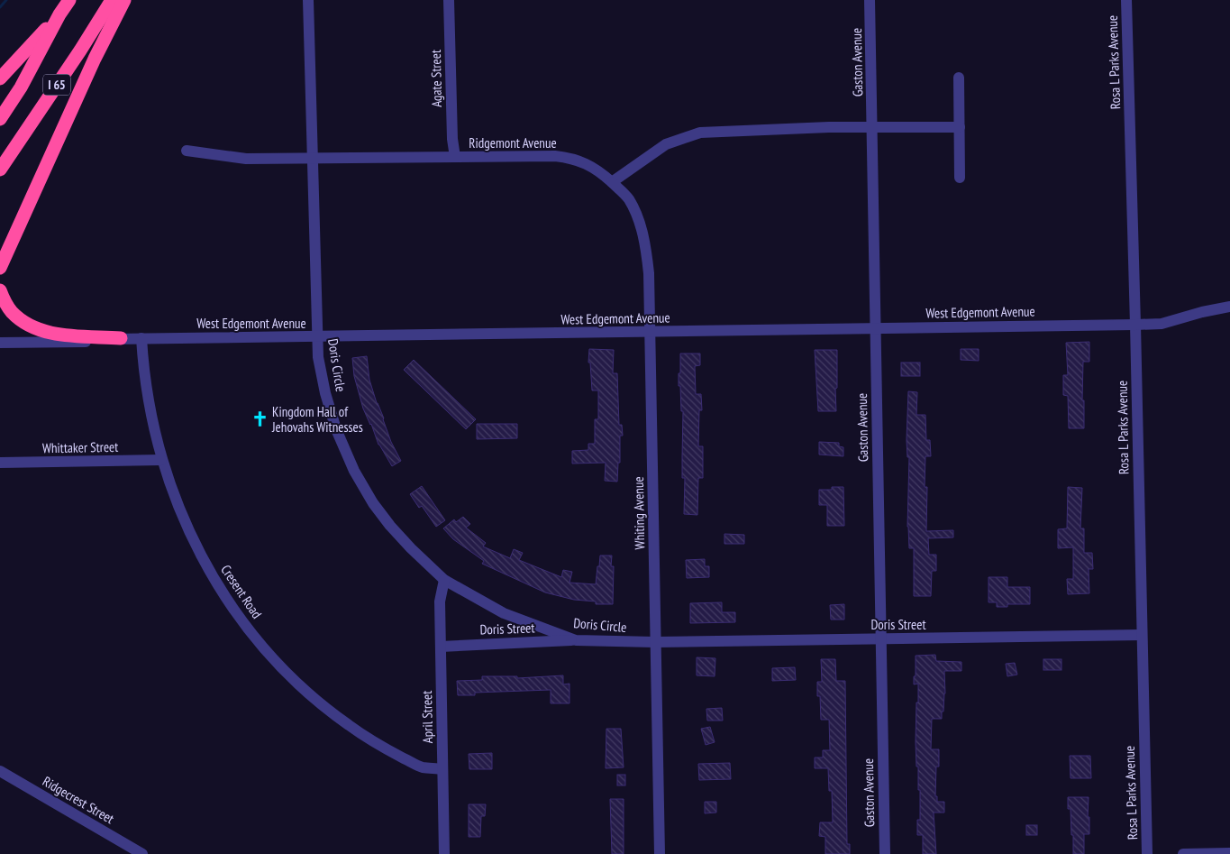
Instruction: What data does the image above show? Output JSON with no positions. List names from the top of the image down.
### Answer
{
  "streets": {
    "highway": ["I 65"],
    "street": [
      "Gaston Avenue",
      "Rosa L Parks Avenue",
      "Agate Street",
      "Ridgemont Avenue",
      "West Edgemont Avenue",
      "Doris Circle",
      "Whittaker Street",
      "Whiting Avenue",
      "Cresent Road",
      "Doris Street",
      "April Street",
      "Ridgecrest Street"
    ]
  },
  "crossings": [
    ["Gaston Avenue", "West Edgemont Avenue"],
    ["Gaston Avenue", "Doris Street"],
    ["Rosa L Parks Avenue", "West Edgemont Avenue"],
    ["Rosa L Parks Avenue", "Doris Street"],
    ["Agate Street", "Ridgemont Avenue"],
    ["Ridgemont Avenue", "Doris Circle"],
    ["Ridgemont Avenue", "Whiting Avenue"],
    ["West Edgemont Avenue", "Doris Circle"],
    ["West Edgemont Avenue", "Whiting Avenue"],
    ["West Edgemont Avenue", "Cresent Road"],
    ["Doris Circle", "Whiting Avenue"],
    ["Doris Circle", "Doris Street"],
    ["Doris Circle", "April Street"],
    ["Whittaker Street", "Cresent Road"],
    ["Whiting Avenue", "Doris Street"],
    ["Cresent Road", "April Street"],
    ["Doris Street", "April Street"]
  ],
  "places": {
    "church": ["Kingdom Hall of Jehovahs Witnesses"]
  }
}
